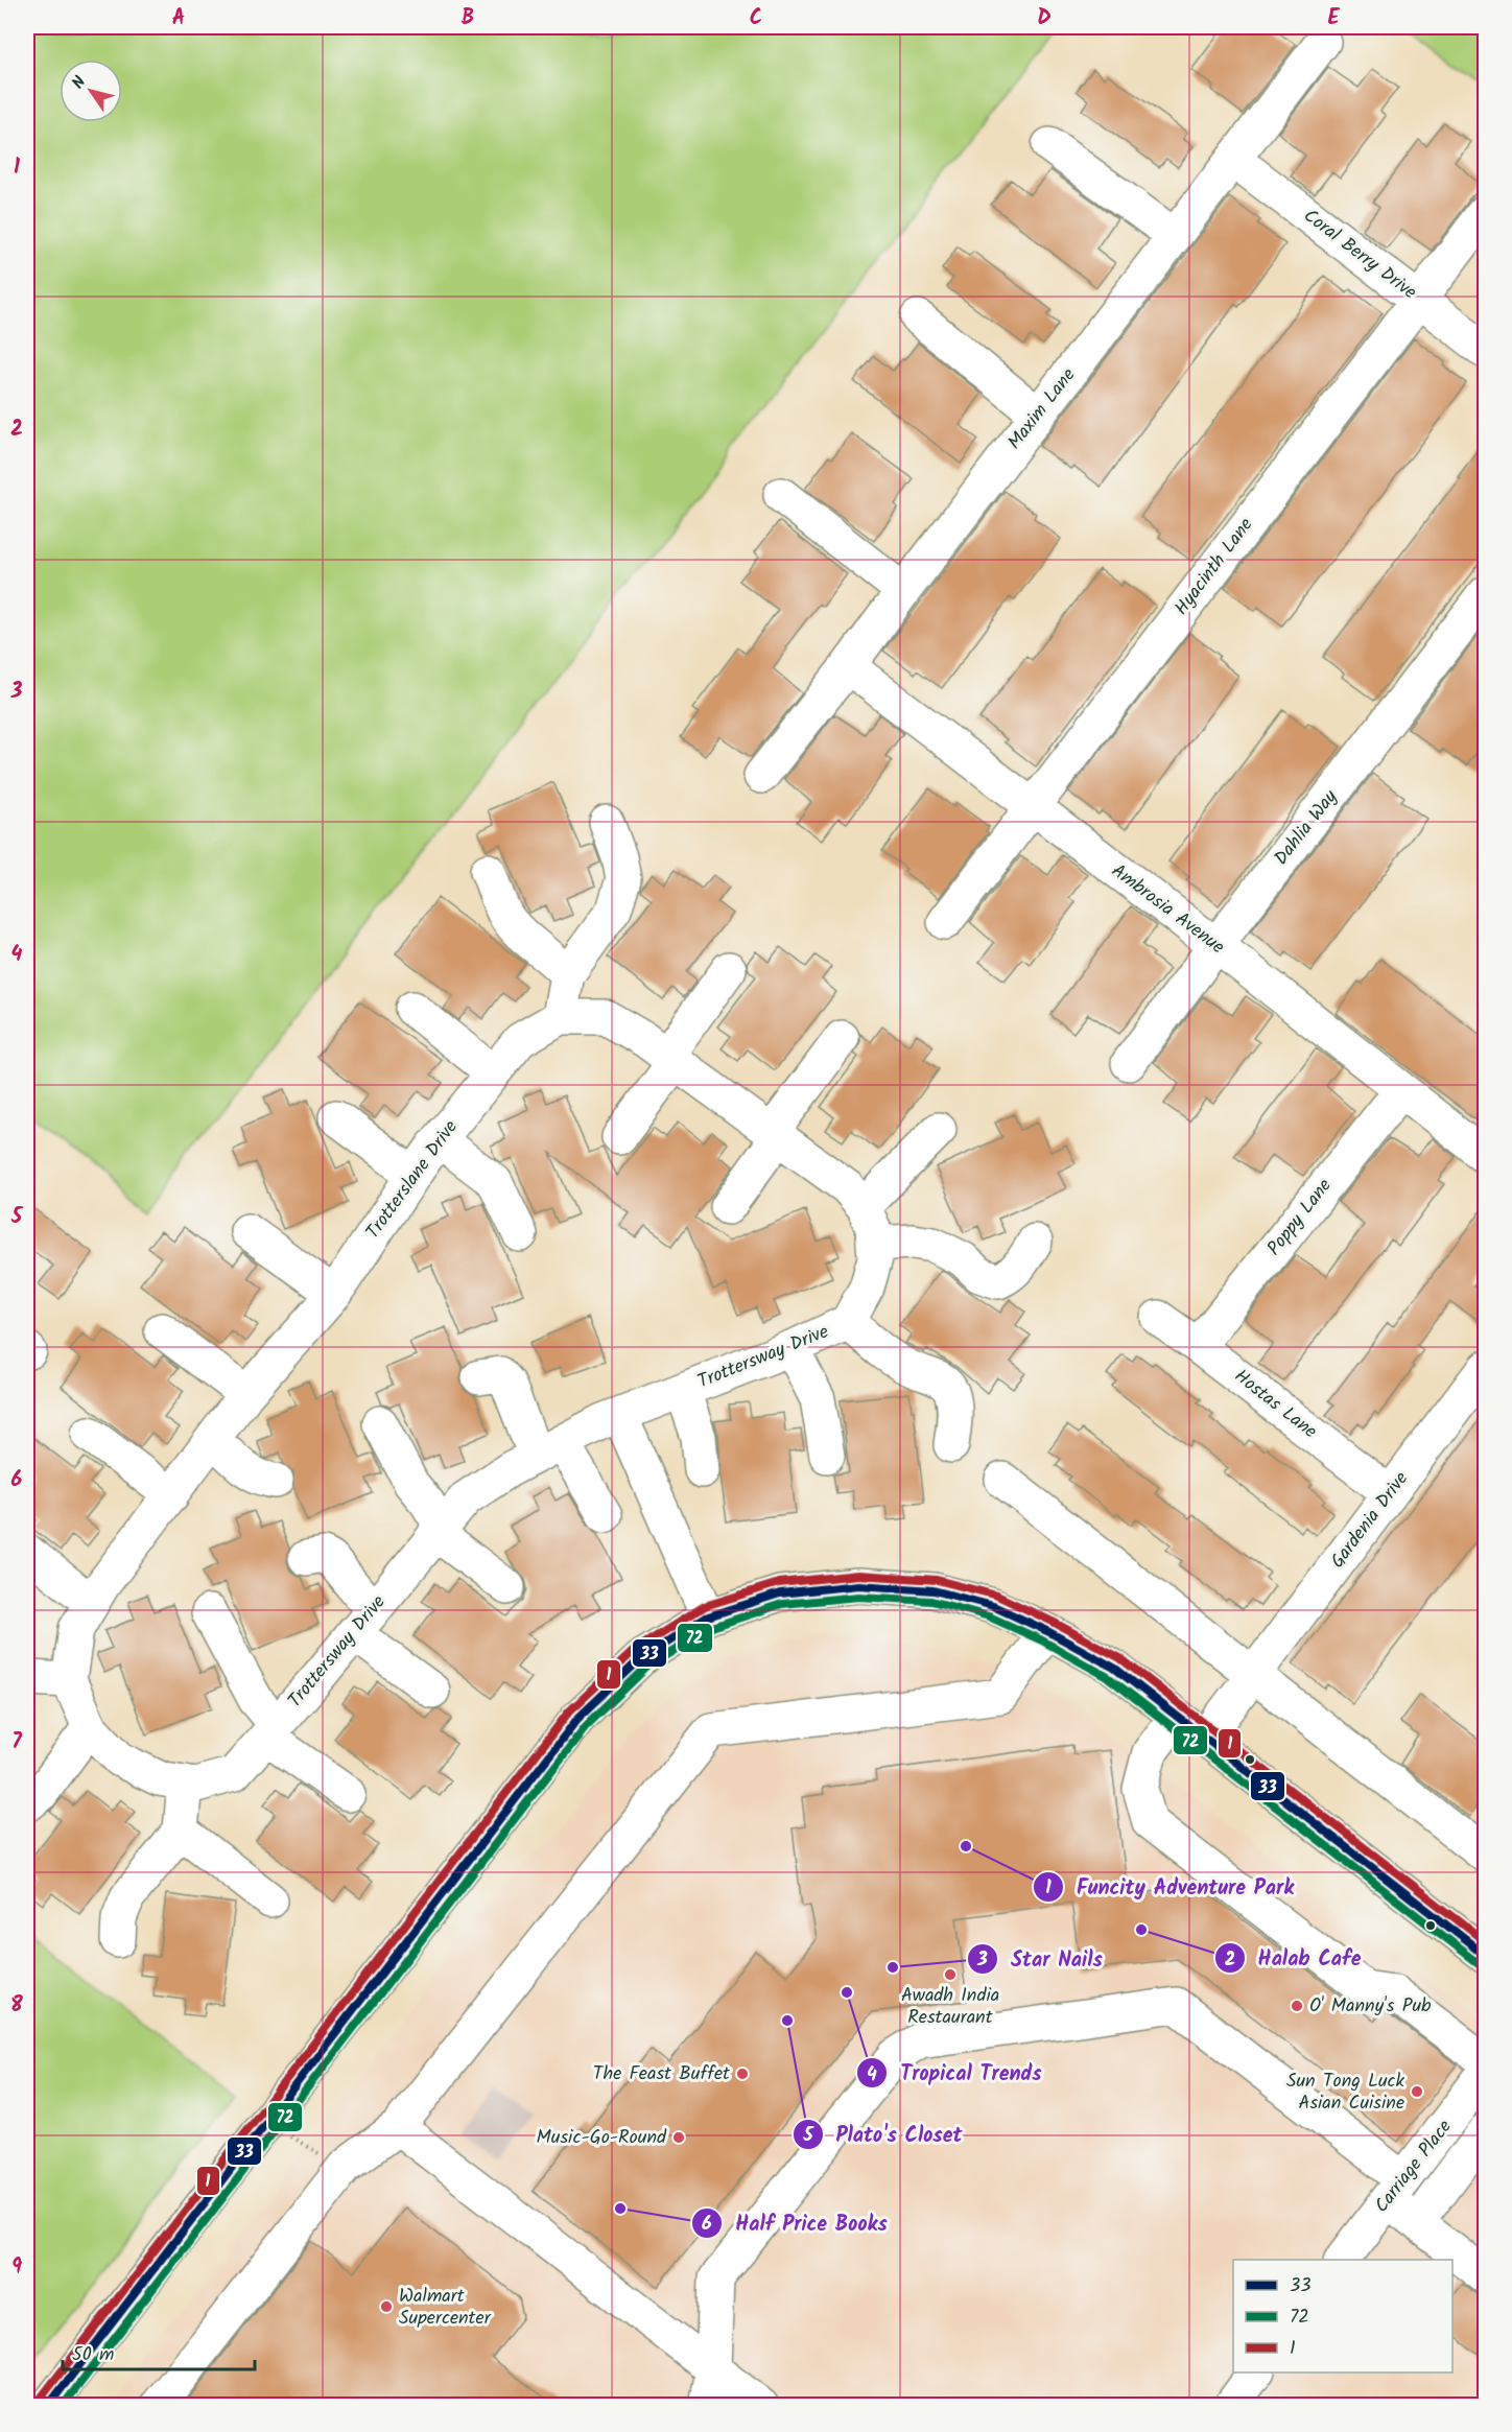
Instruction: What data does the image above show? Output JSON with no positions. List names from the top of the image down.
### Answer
{
  "streets": {
    "street": [
      "Coral Berry Drive",
      "Maxim Lane",
      "Hyacinth Lane",
      "Dahlia Way",
      "Ambrosia Avenue",
      "Trotterslane Drive",
      "Poppy Lane",
      "Trottersway Drive",
      "Hostas Lane",
      "Gardenia Drive",
      "Carriage Place"
    ]
  },
  "crossings": [
    ["Coral Berry Drive", "Maxim Lane"],
    ["Coral Berry Drive", "Hyacinth Lane"],
    ["Maxim Lane", "Ambrosia Avenue"],
    ["Hyacinth Lane", "Ambrosia Avenue"],
    ["Dahlia Way", "Ambrosia Avenue"],
    ["Ambrosia Avenue", "Poppy Lane"],
    ["Trotterslane Drive", "Trottersway Drive"],
    ["Poppy Lane", "Hostas Lane"],
    ["Hostas Lane", "Gardenia Drive"]
  ],
  "places": [
    "Funcity Adventure Park",
    "Halab Cafe",
    "Star Nails",
    "Awadh India Restaurant",
    "Tropical Trends",
    "O' Manny's Pub",
    "Plato's Closet",
    "The Feast Buffet",
    "Sun Tong Luck Asian Cuisine",
    "Music-Go-Round",
    "Half Price Books",
    "Walmart Supercenter"
  ],
  "lines": ["transit line 1", "transit line 33", "transit line 72"],
  "legend": ["33", "72", "1"],
  "scale_bar": "50 m",
  "north": "top left",
  "grid": {
    "columns": [
      "A",
      "B",
      "C",
      "D",
      "E"
    ],
    "rows": [
      "1",
      "2",
      "3",
      "4",
      "5",
      "6",
      "7",
      "8",
      "9"
    ]
  }
}
